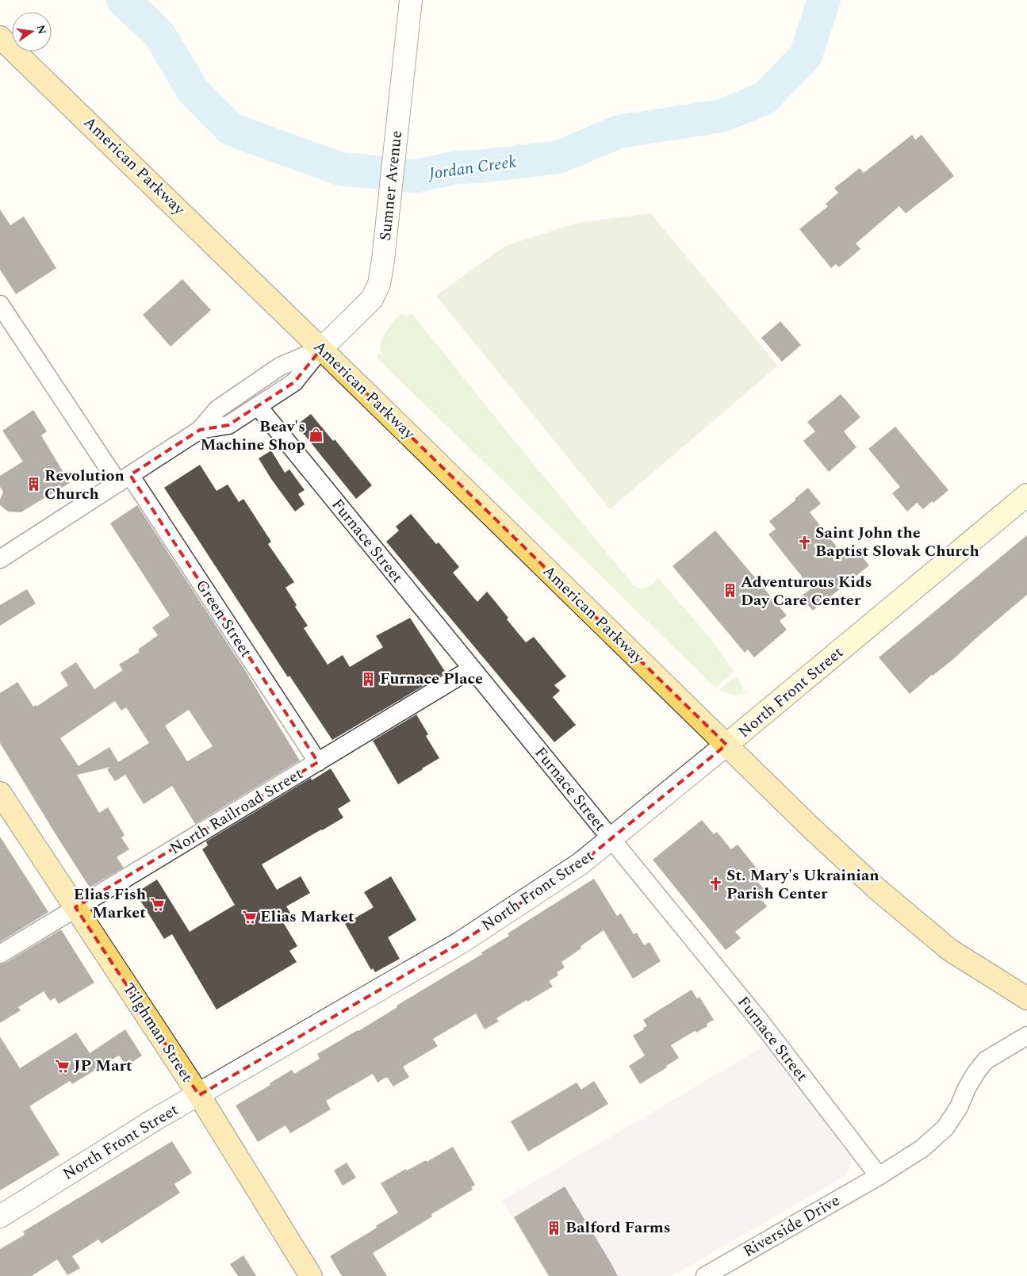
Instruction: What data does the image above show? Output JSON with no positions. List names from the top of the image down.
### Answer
{
  "streets": {
    "main road": ["American Parkway", "North Front Street", "Tilghman Street"],
    "street": [
      "Sumner Avenue",
      "Furnace Street",
      "Green Street",
      "North Railroad Street",
      "Riverside Drive"
    ]
  },
  "crossings": [
    ["American Parkway", "Sumner Avenue"],
    ["American Parkway", "North Front Street"],
    ["Furnace Street", "North Front Street"],
    ["Furnace Street", "North Railroad Street"],
    ["Furnace Street", "Riverside Drive"],
    ["Green Street", "North Railroad Street"],
    ["North Front Street", "Tilghman Street"],
    ["North Railroad Street", "Tilghman Street"]
  ],
  "water": ["Jordan Creek"],
  "places": {
    "shop": ["Beav's Machine Shop"],
    "building": [
      "Revolution Church",
      "Adventurous Kids Day Care Center",
      "Furnace Place",
      "Balford Farms"
    ],
    "church": ["Saint John the Baptist Slovak Church", "St. Mary's Ukrainian Parish Center"],
    "supermarket": ["Elias Fish Market", "Elias Market", "JP Mart"]
  },
  "north": "right"
}
